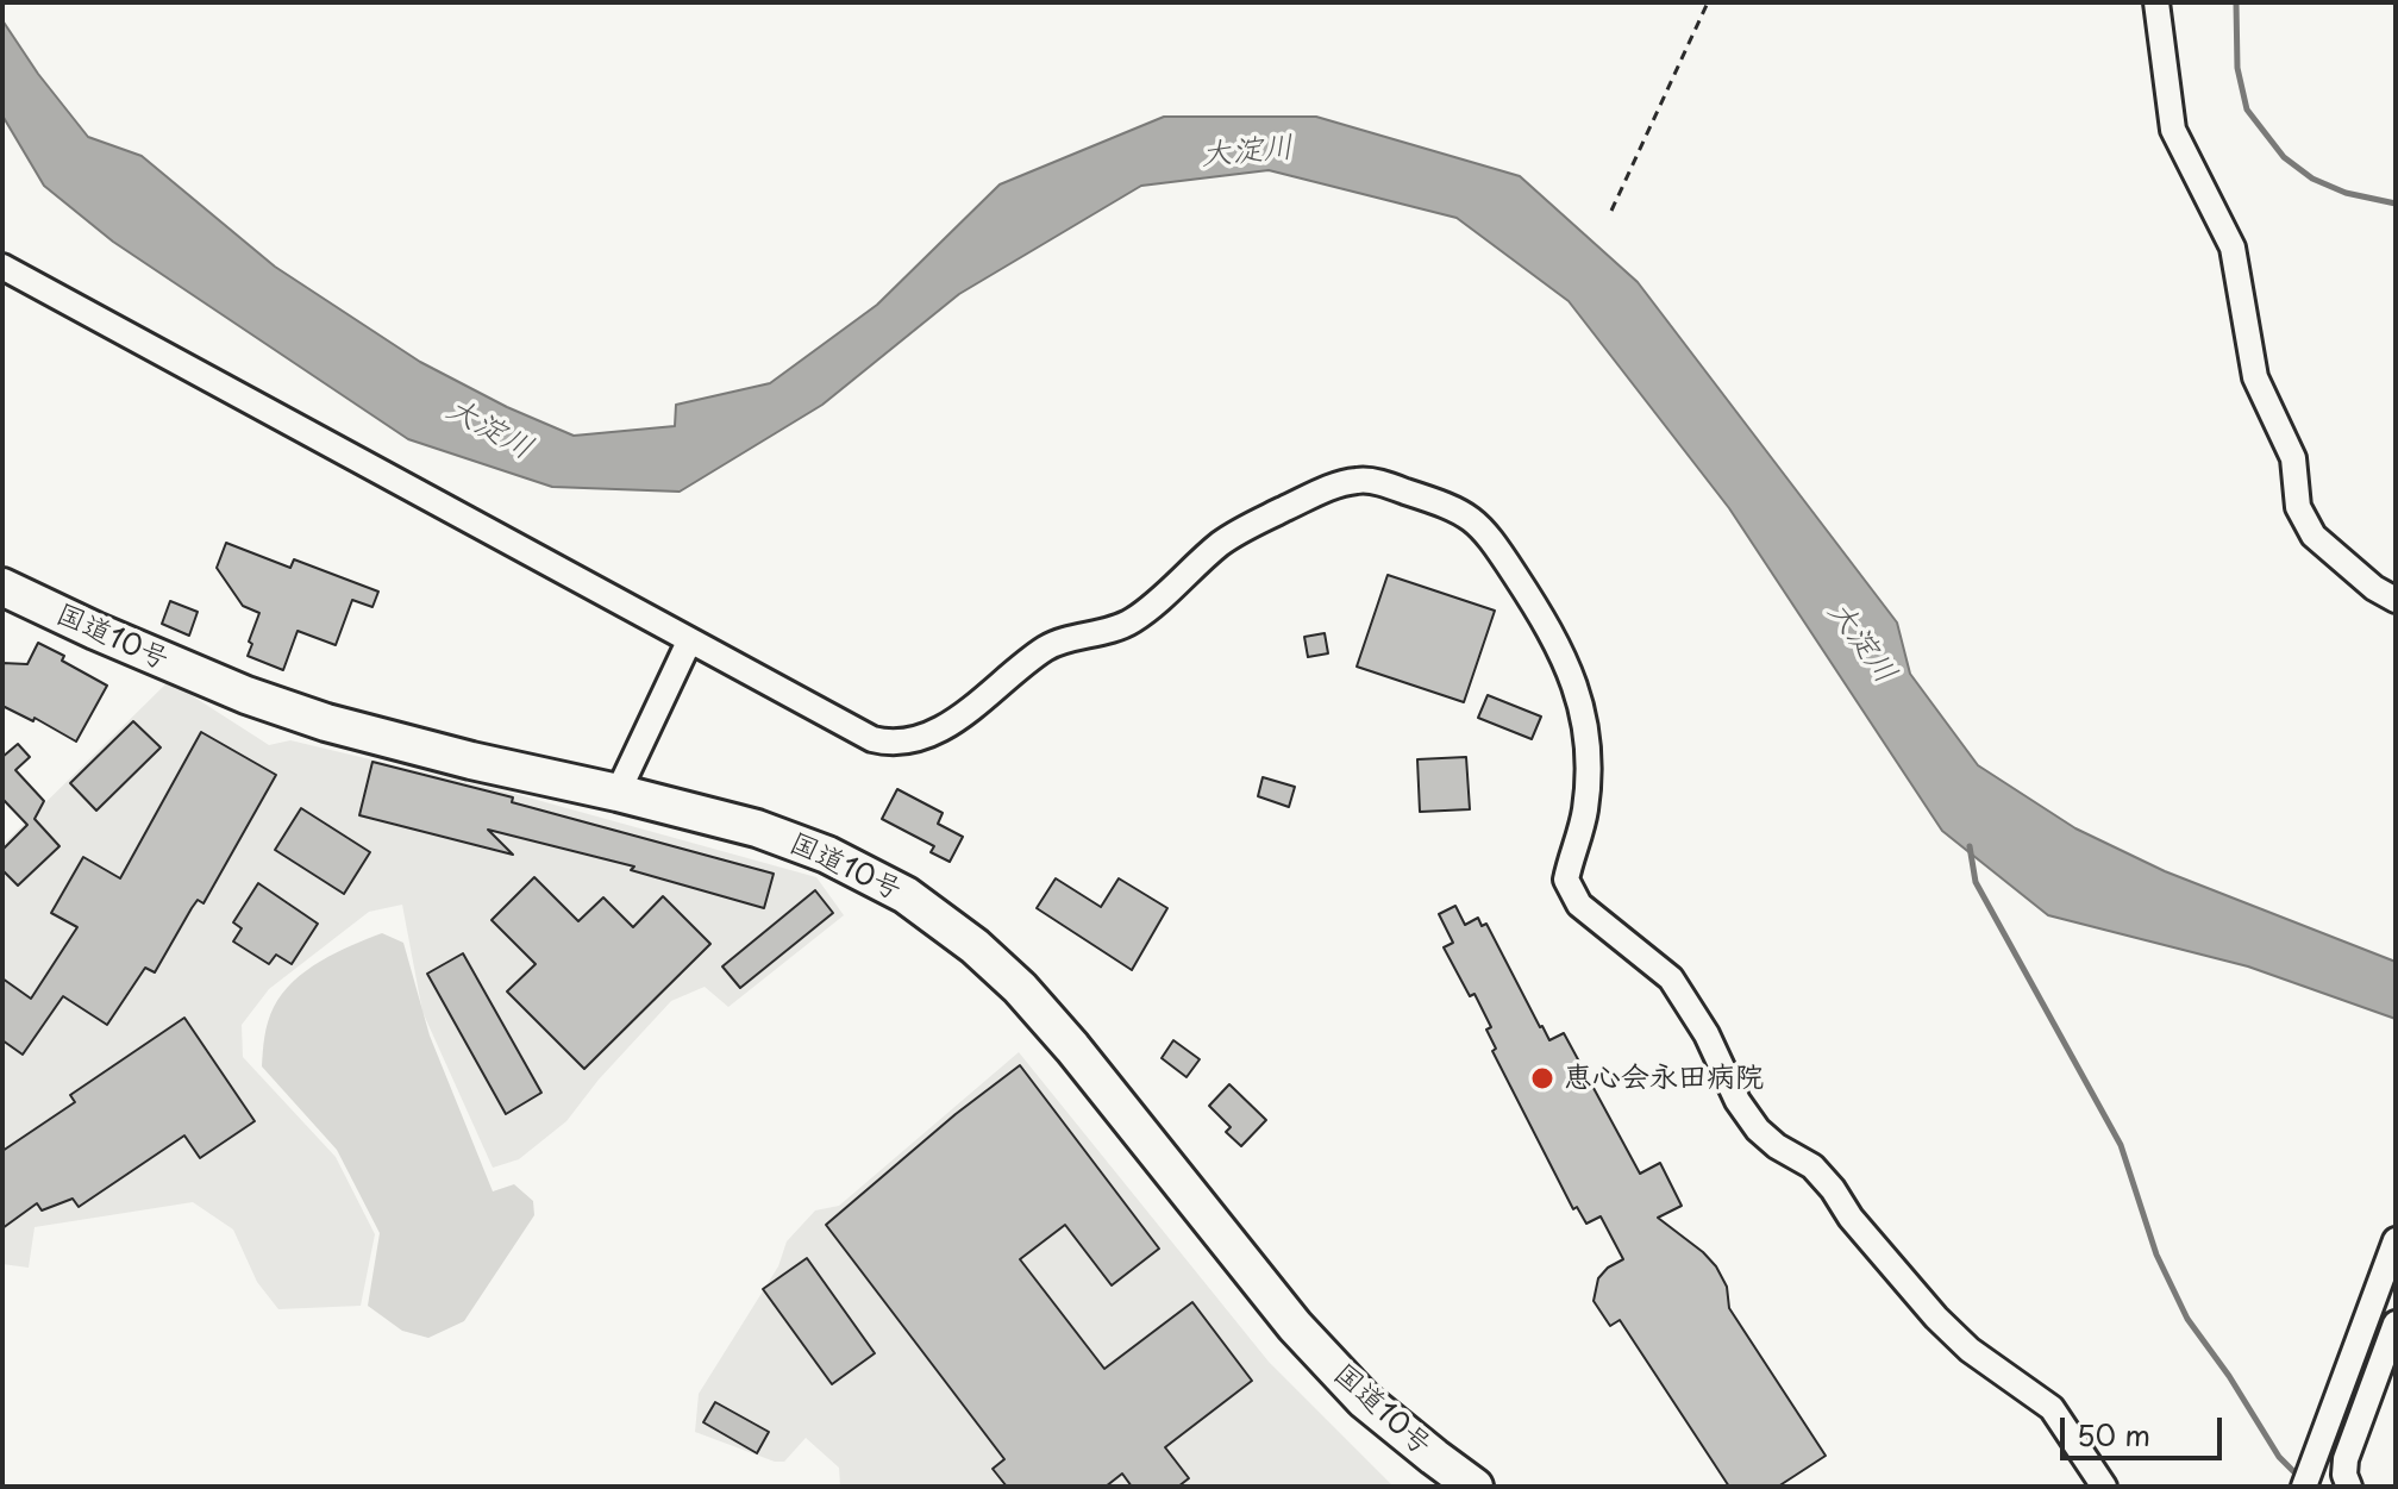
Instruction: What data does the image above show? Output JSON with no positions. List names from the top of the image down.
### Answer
{
  "streets": {
    "highway": ["国道10号"]
  },
  "water": ["大淀川"],
  "places": ["恵心会永田病院"],
  "scale_bar": "50 m"
}
